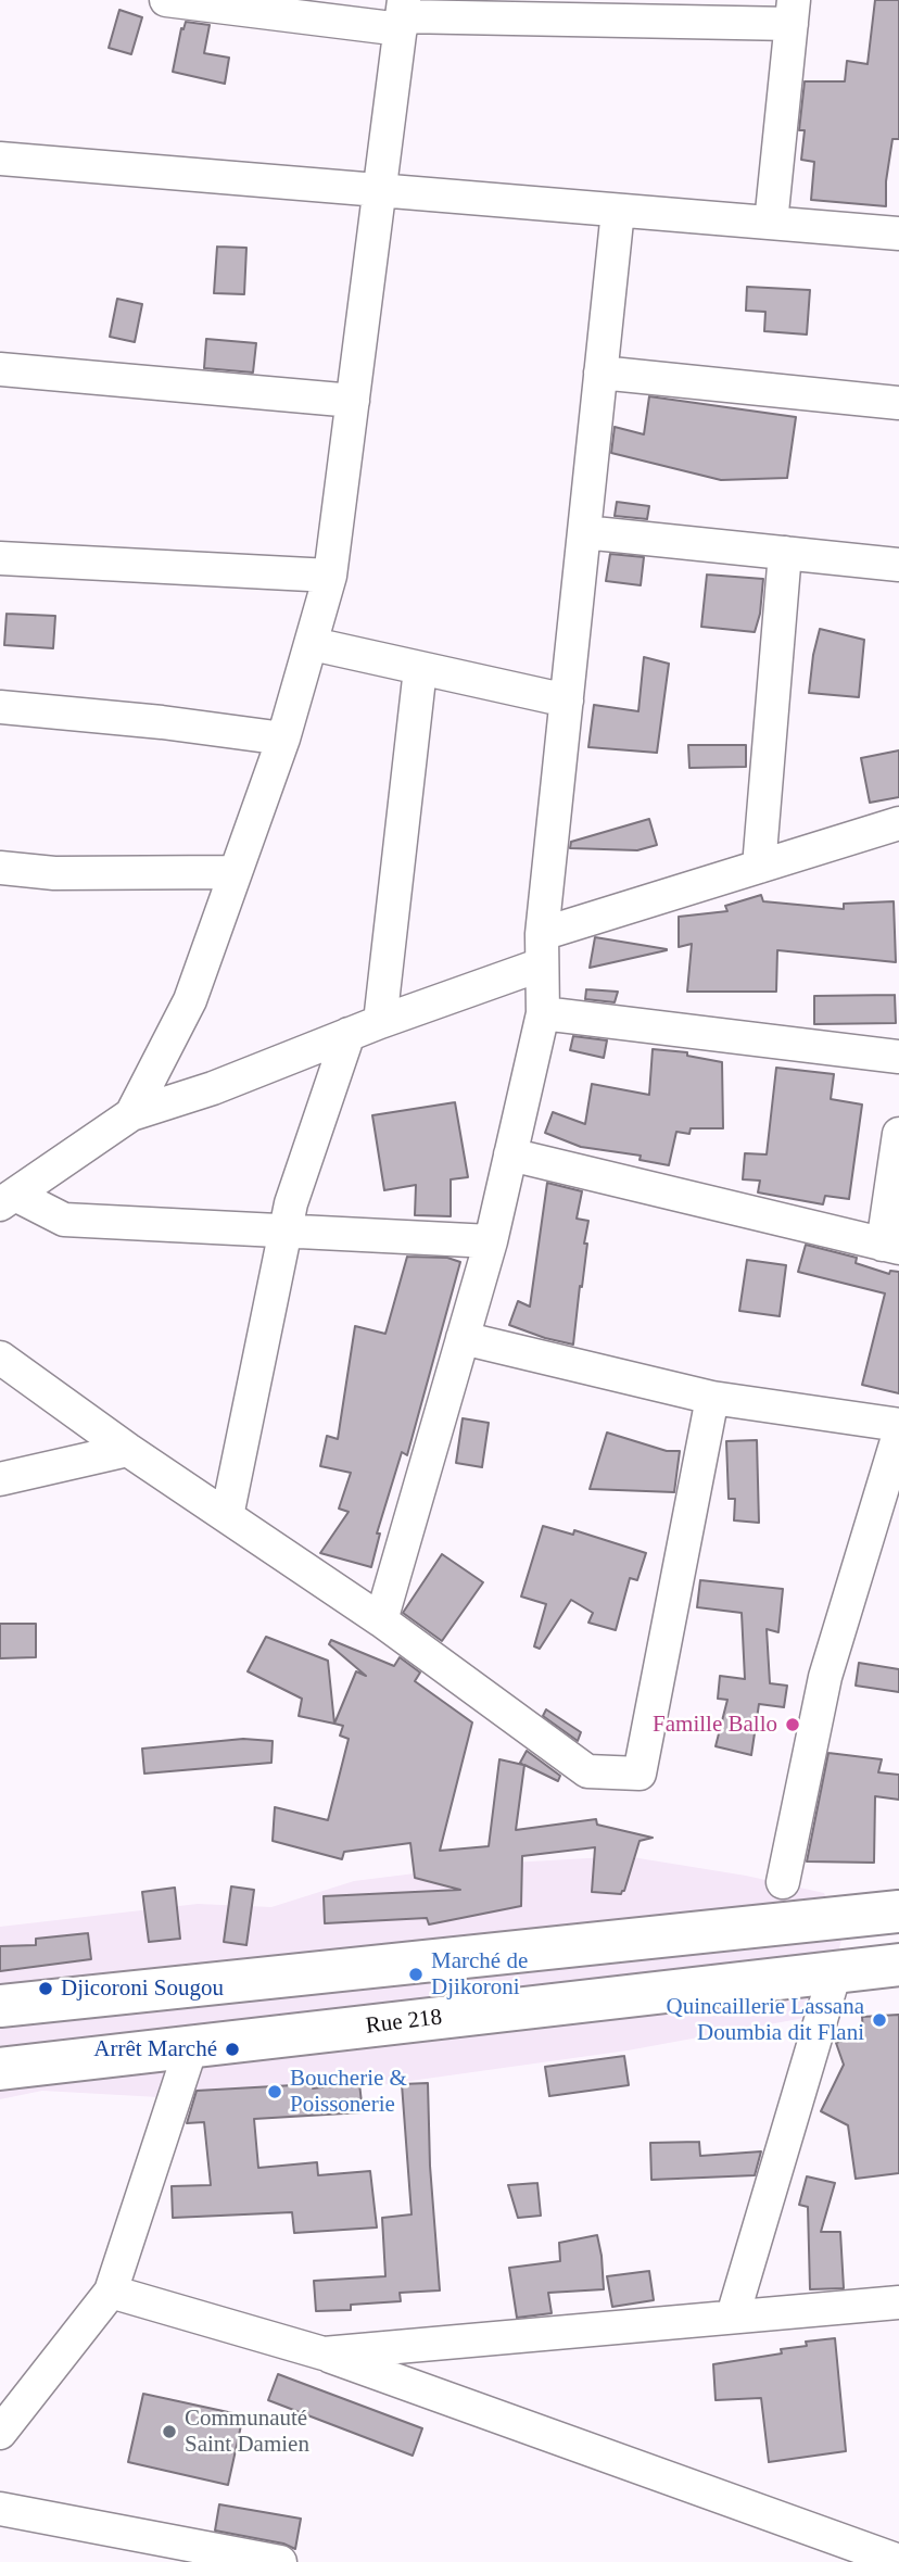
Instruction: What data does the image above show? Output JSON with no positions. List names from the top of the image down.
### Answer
{
  "streets": {
    "highway": ["Rue 218"]
  },
  "places": [
    "Famille Ballo",
    "Marché de Djikoroni",
    "Djicoroni Sougou",
    "Quincaillerie Lassana Doumbia dit Flani",
    "Arrêt Marché",
    "Boucherie & Poissonerie",
    "Communauté Saint Damien"
  ]
}
